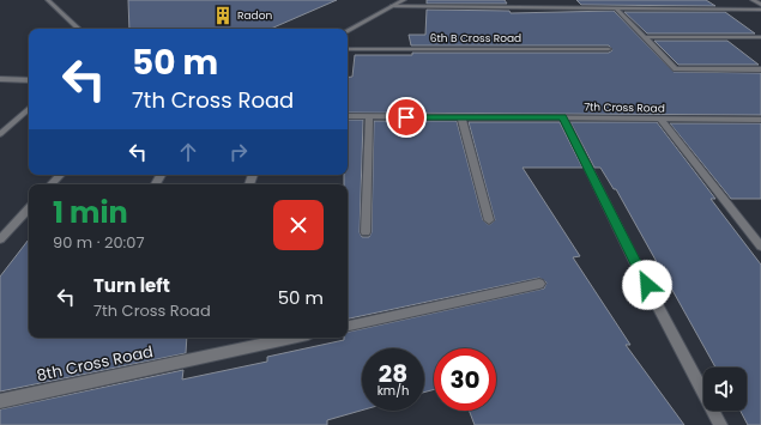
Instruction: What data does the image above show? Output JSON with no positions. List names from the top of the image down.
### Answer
{
  "streets": {
    "street": ["6th B Cross Road", "7th Cross Road", "8th Cross Road"]
  },
  "places": {
    "building": ["Radon"]
  },
  "page": {
    "turn": ["50 m", "7th Cross Road"],
    "heading": ["1 min", "90 m · 20:07"],
    "list": [
      {
        "name": "Turn left",
        "note": "7th Cross Road",
        "value": "50 m"
      }
    ],
    "speed": "28 km/h",
    "limit": "30"
  }
}
